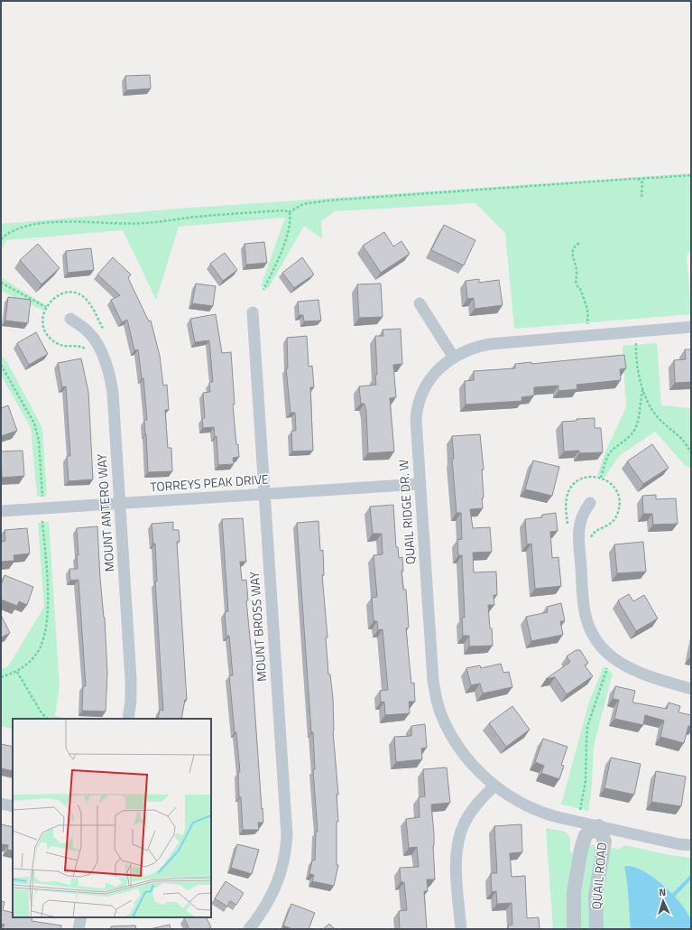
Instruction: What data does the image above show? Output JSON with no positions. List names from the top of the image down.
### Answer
{
  "streets": {
    "street": [
      "TORREYS PEAK DRIVE",
      "QUAIL RIDGE DR. W",
      "MOUNT ANTERO WAY",
      "MOUNT BROSS WAY",
      "QUAIL ROAD"
    ]
  },
  "crossings": [
    ["TORREYS PEAK DRIVE", "QUAIL RIDGE DR. W"],
    ["TORREYS PEAK DRIVE", "MOUNT ANTERO WAY"],
    ["TORREYS PEAK DRIVE", "MOUNT BROSS WAY"],
    ["QUAIL RIDGE DR. W", "QUAIL ROAD"]
  ],
  "north": "top"
}
